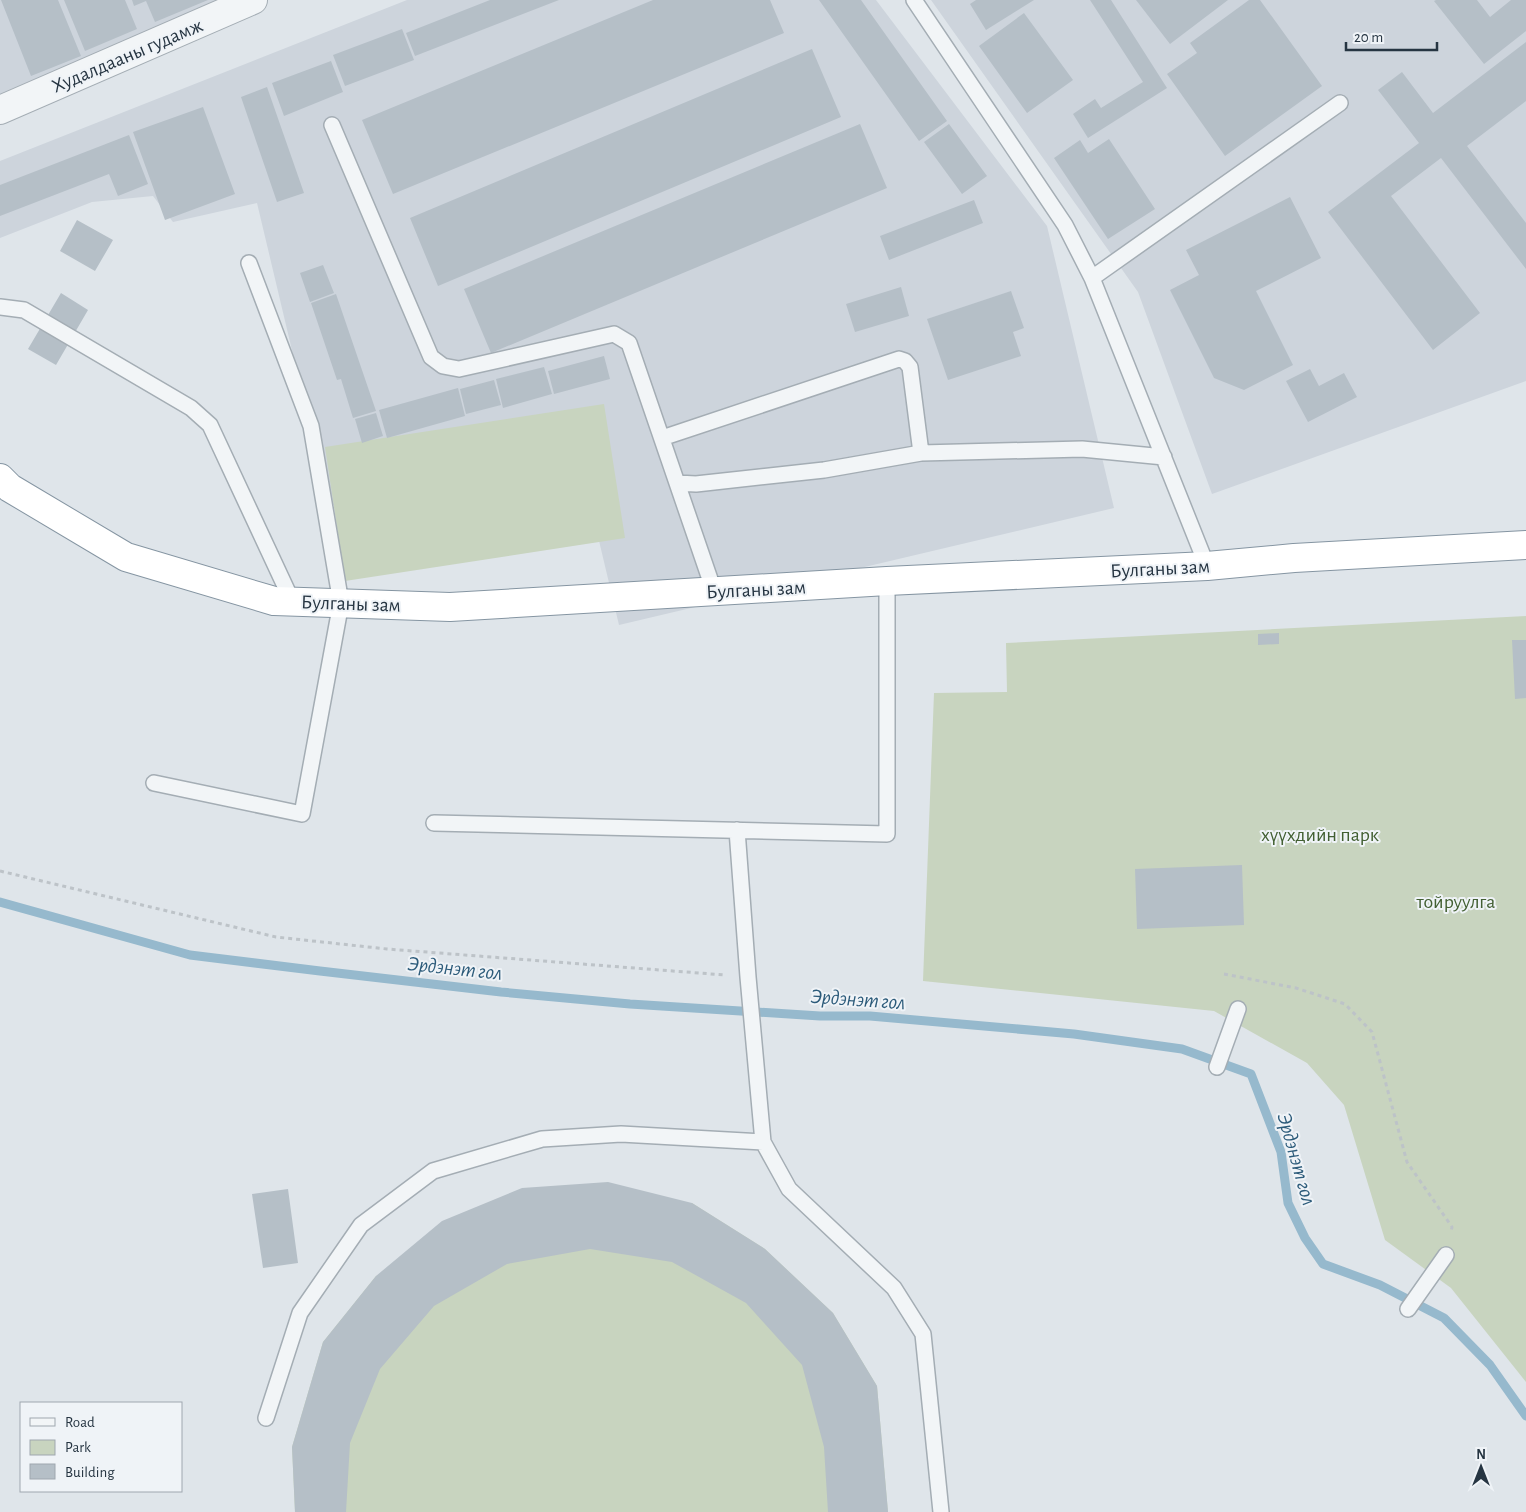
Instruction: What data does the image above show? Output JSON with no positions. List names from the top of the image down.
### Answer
{
  "streets": {
    "highway": ["Булганы зам"],
    "street": ["Худалдааны гудамж"]
  },
  "water": ["Эрдэнэт гол"],
  "parks": ["хүүхдийн парк", "тойруулга"],
  "legend": ["Road", "Park", "Building"],
  "scale_bar": "20 m",
  "north": "top"
}
